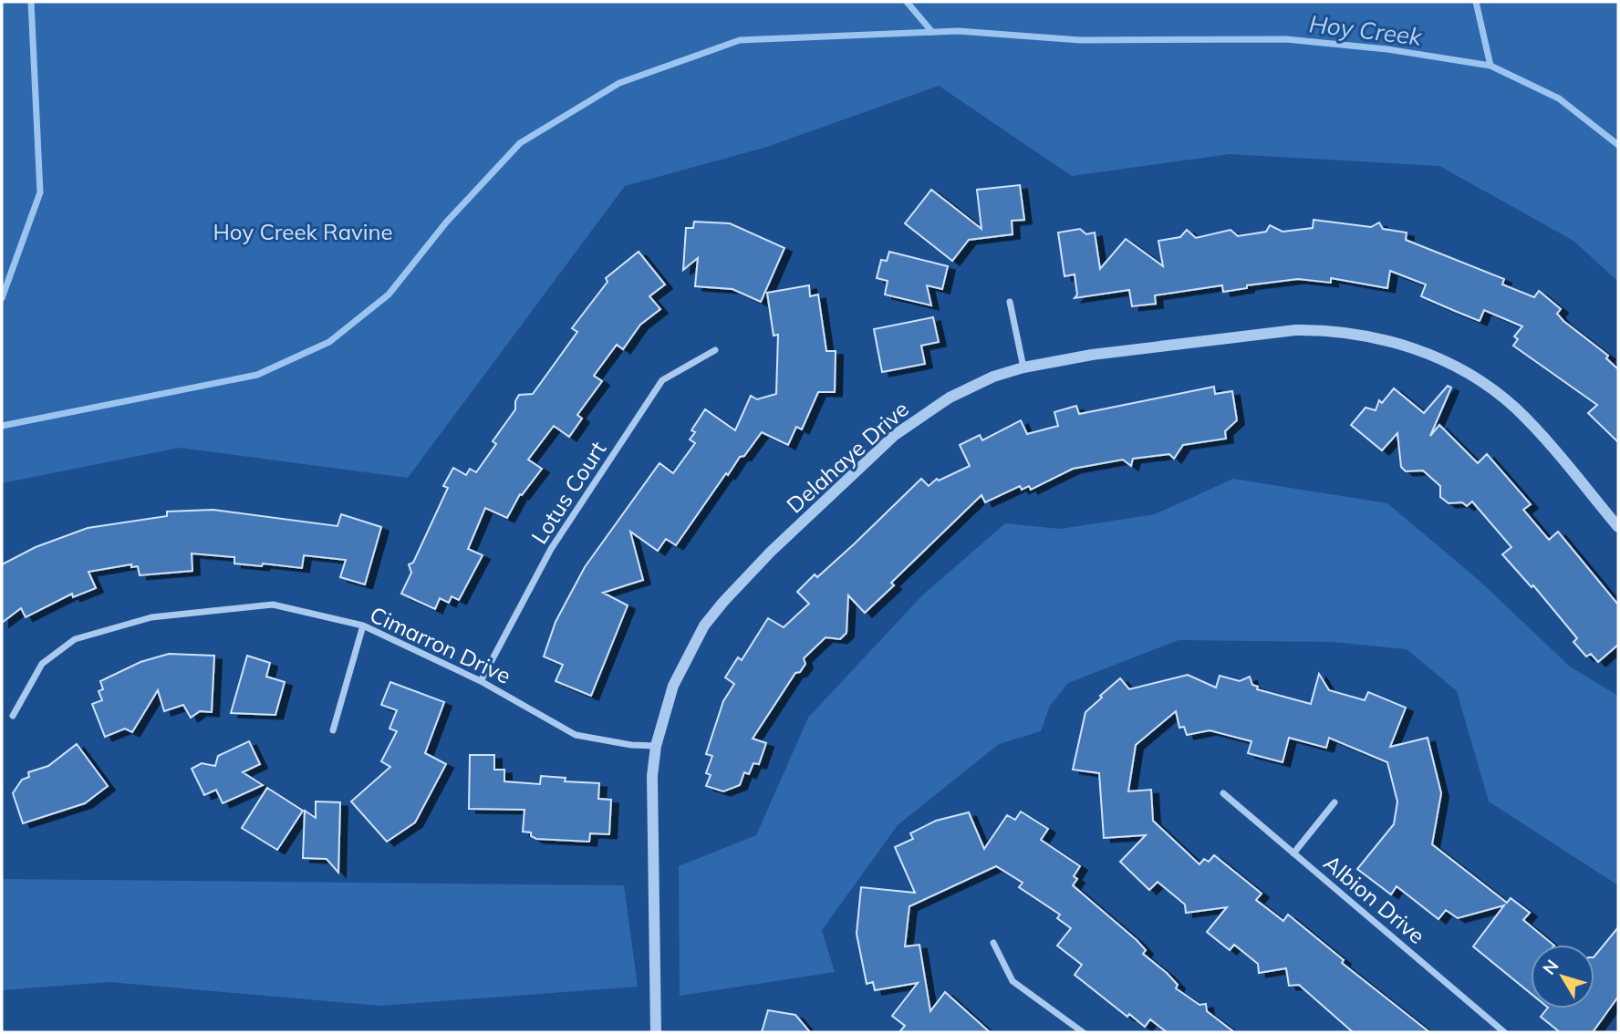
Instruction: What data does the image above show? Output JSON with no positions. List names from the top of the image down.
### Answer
{
  "streets": {
    "street": [
      "Delahaye Drive",
      "Lotus Court",
      "Cimarron Drive",
      "Albion Drive"
    ]
  },
  "crossings": [
    ["Delahaye Drive", "Cimarron Drive"],
    ["Lotus Court", "Cimarron Drive"]
  ],
  "water": ["Hoy Creek"],
  "parks": ["Hoy Creek Ravine"],
  "north": "top left"
}
